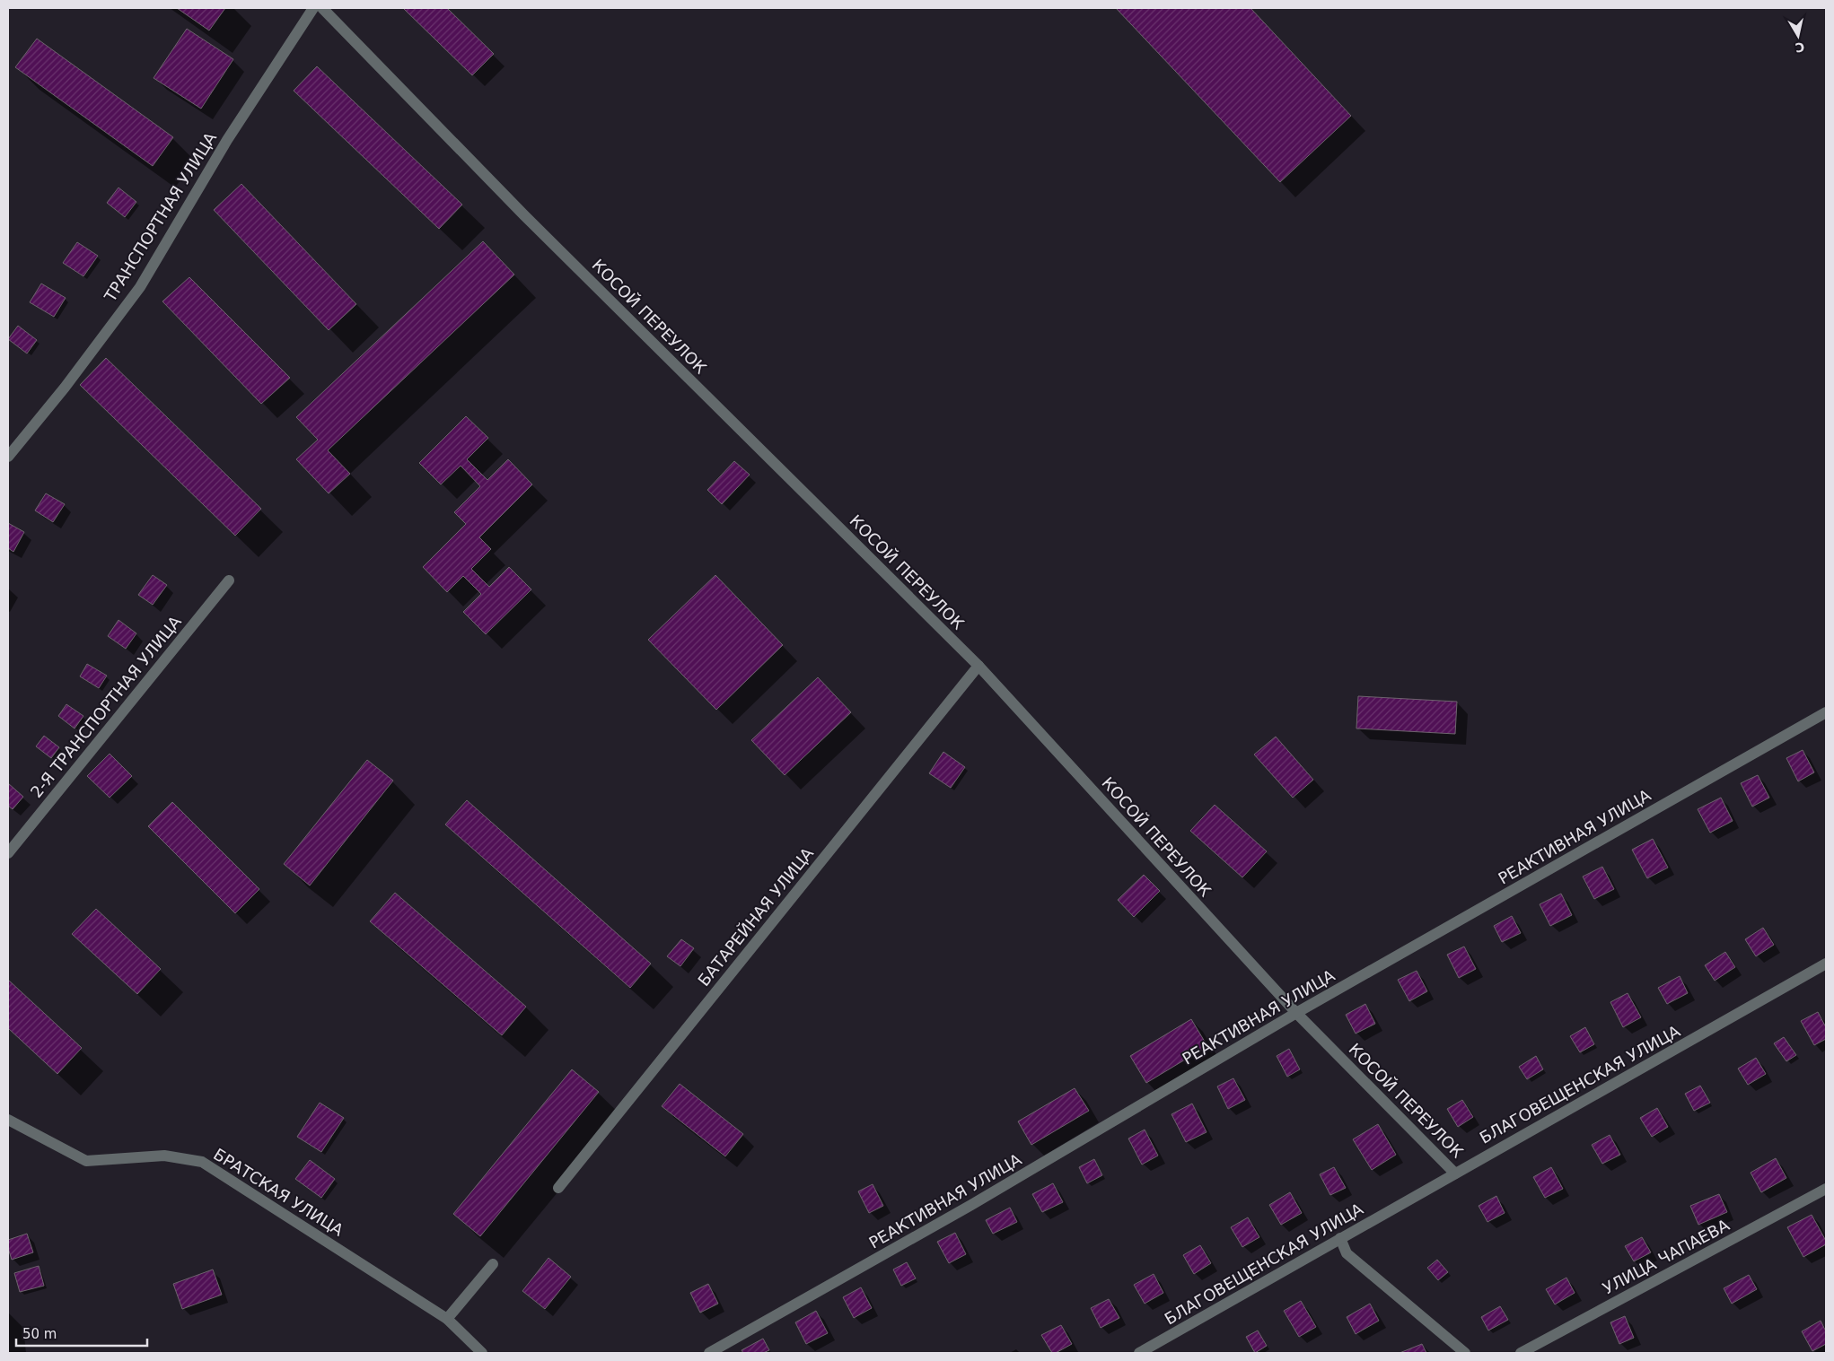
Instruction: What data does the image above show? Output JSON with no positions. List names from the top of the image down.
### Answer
{
  "streets": {
    "street": [
      "ТРАНСПОРТНАЯ УЛИЦА",
      "КОСОЙ ПЕРЕУЛОК",
      "2-Я ТРАНСПОРТНАЯ УЛИЦА",
      "РЕАКТИВНАЯ УЛИЦА",
      "БАТАРЕЙНАЯ УЛИЦА",
      "БЛАГОВЕЩЕНСКАЯ УЛИЦА",
      "БРАТСКАЯ УЛИЦА",
      "УЛИЦА ЧАПАЕВА"
    ]
  },
  "crossings": [
    ["КОСОЙ ПЕРЕУЛОК", "РЕАКТИВНАЯ УЛИЦА"],
    ["КОСОЙ ПЕРЕУЛОК", "БАТАРЕЙНАЯ УЛИЦА"],
    ["КОСОЙ ПЕРЕУЛОК", "БЛАГОВЕЩЕНСКАЯ УЛИЦА"]
  ],
  "scale_bar": "50 m",
  "north": "bottom"
}
